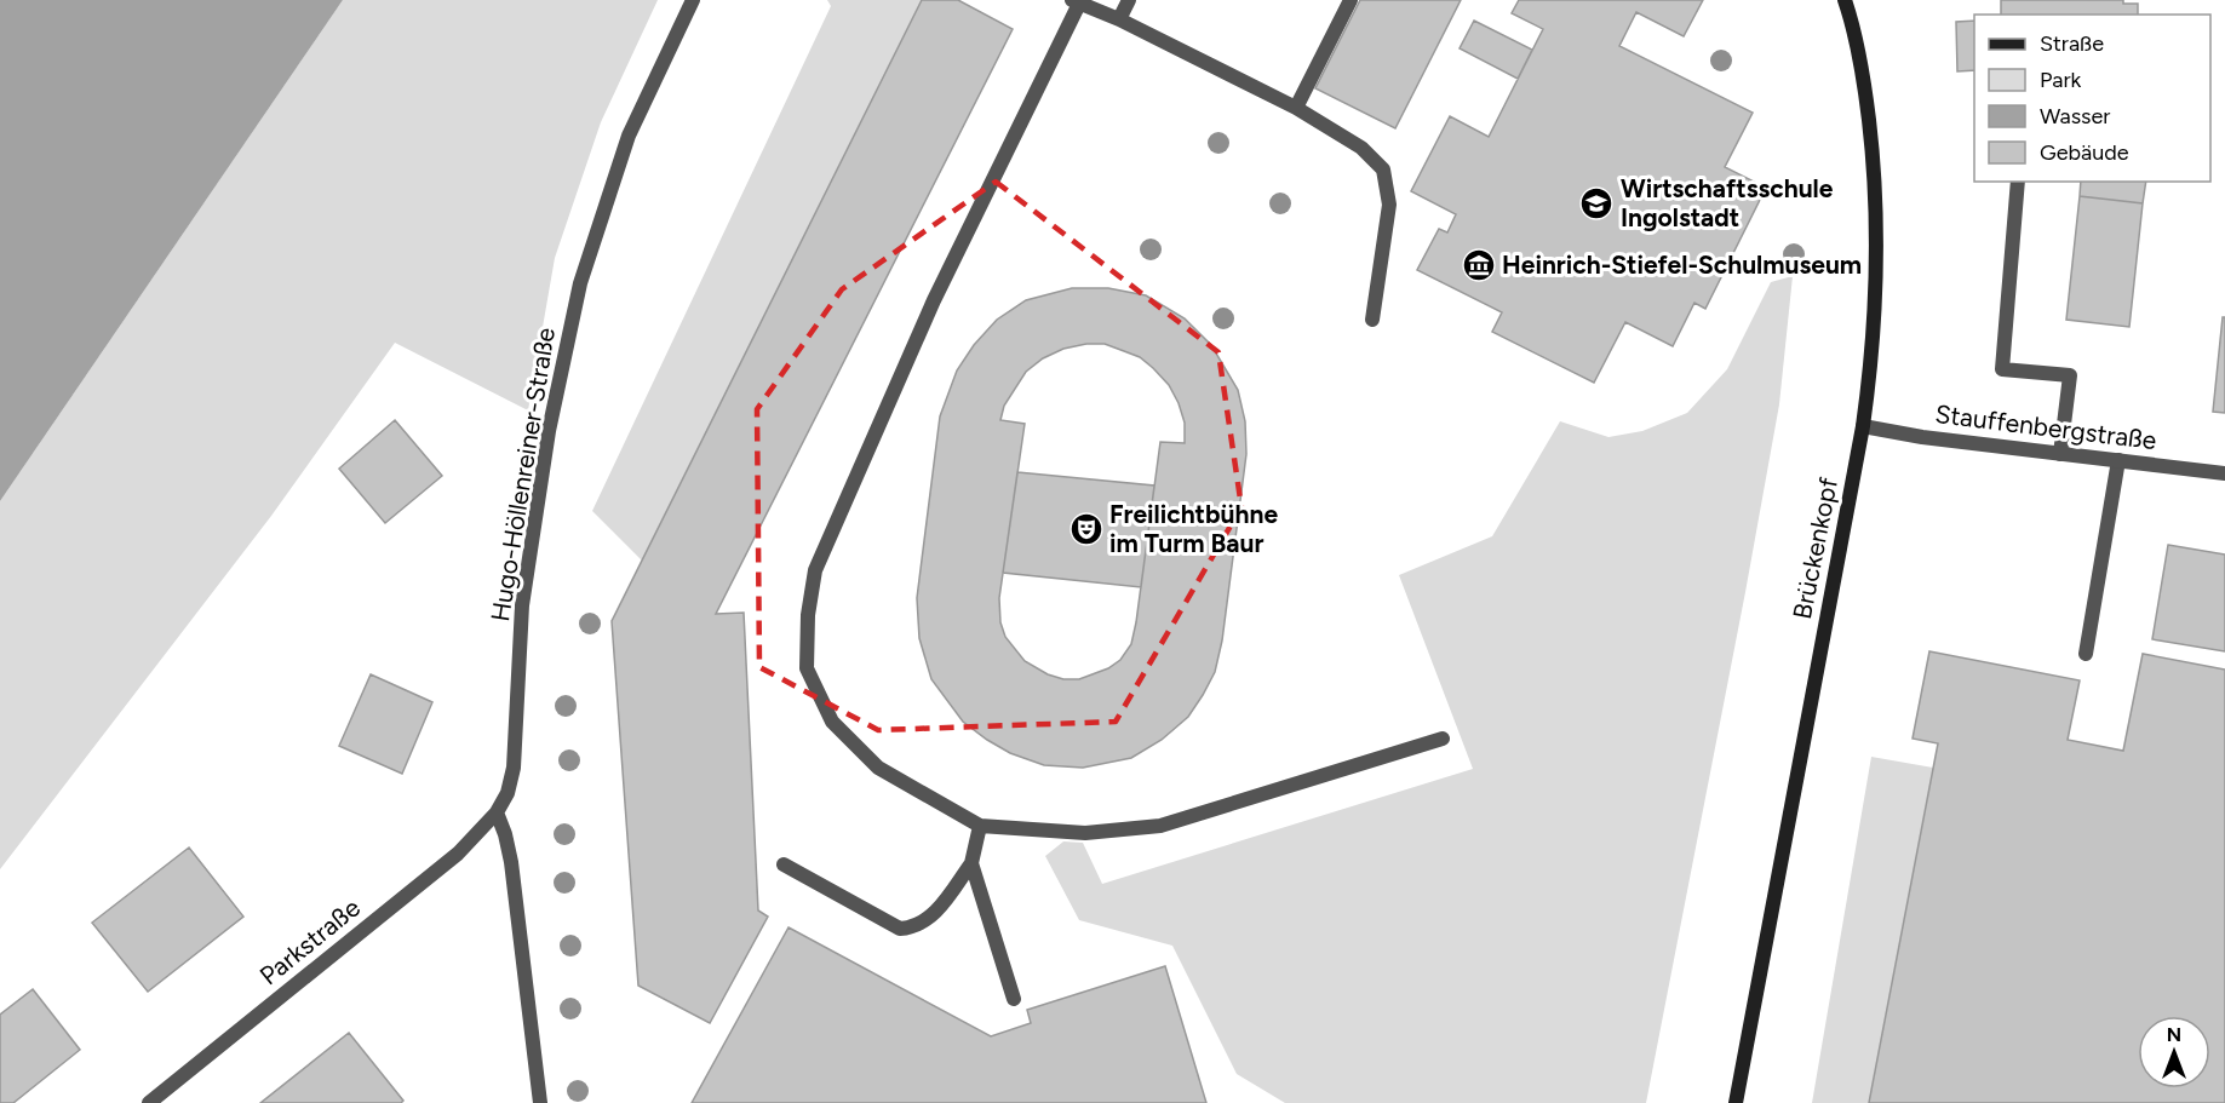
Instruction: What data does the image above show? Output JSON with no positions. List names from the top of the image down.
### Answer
{
  "streets": {
    "street": [
      "Stauffenbergstraße",
      "Hugo-Höllenreiner-Straße",
      "Brückenkopf",
      "Parkstraße"
    ]
  },
  "crossings": [
    ["Stauffenbergstraße", "Brückenkopf"],
    ["Hugo-Höllenreiner-Straße", "Parkstraße"]
  ],
  "places": {
    "school or university": ["Wirtschaftsschule Ingolstadt"],
    "museum": ["Heinrich-Stiefel-Schulmuseum"],
    "theatre": ["Freilichtbühne im Turm Baur"]
  },
  "legend": [
    "Straße",
    "Park",
    "Wasser",
    "Gebäude"
  ],
  "north": "top"
}
